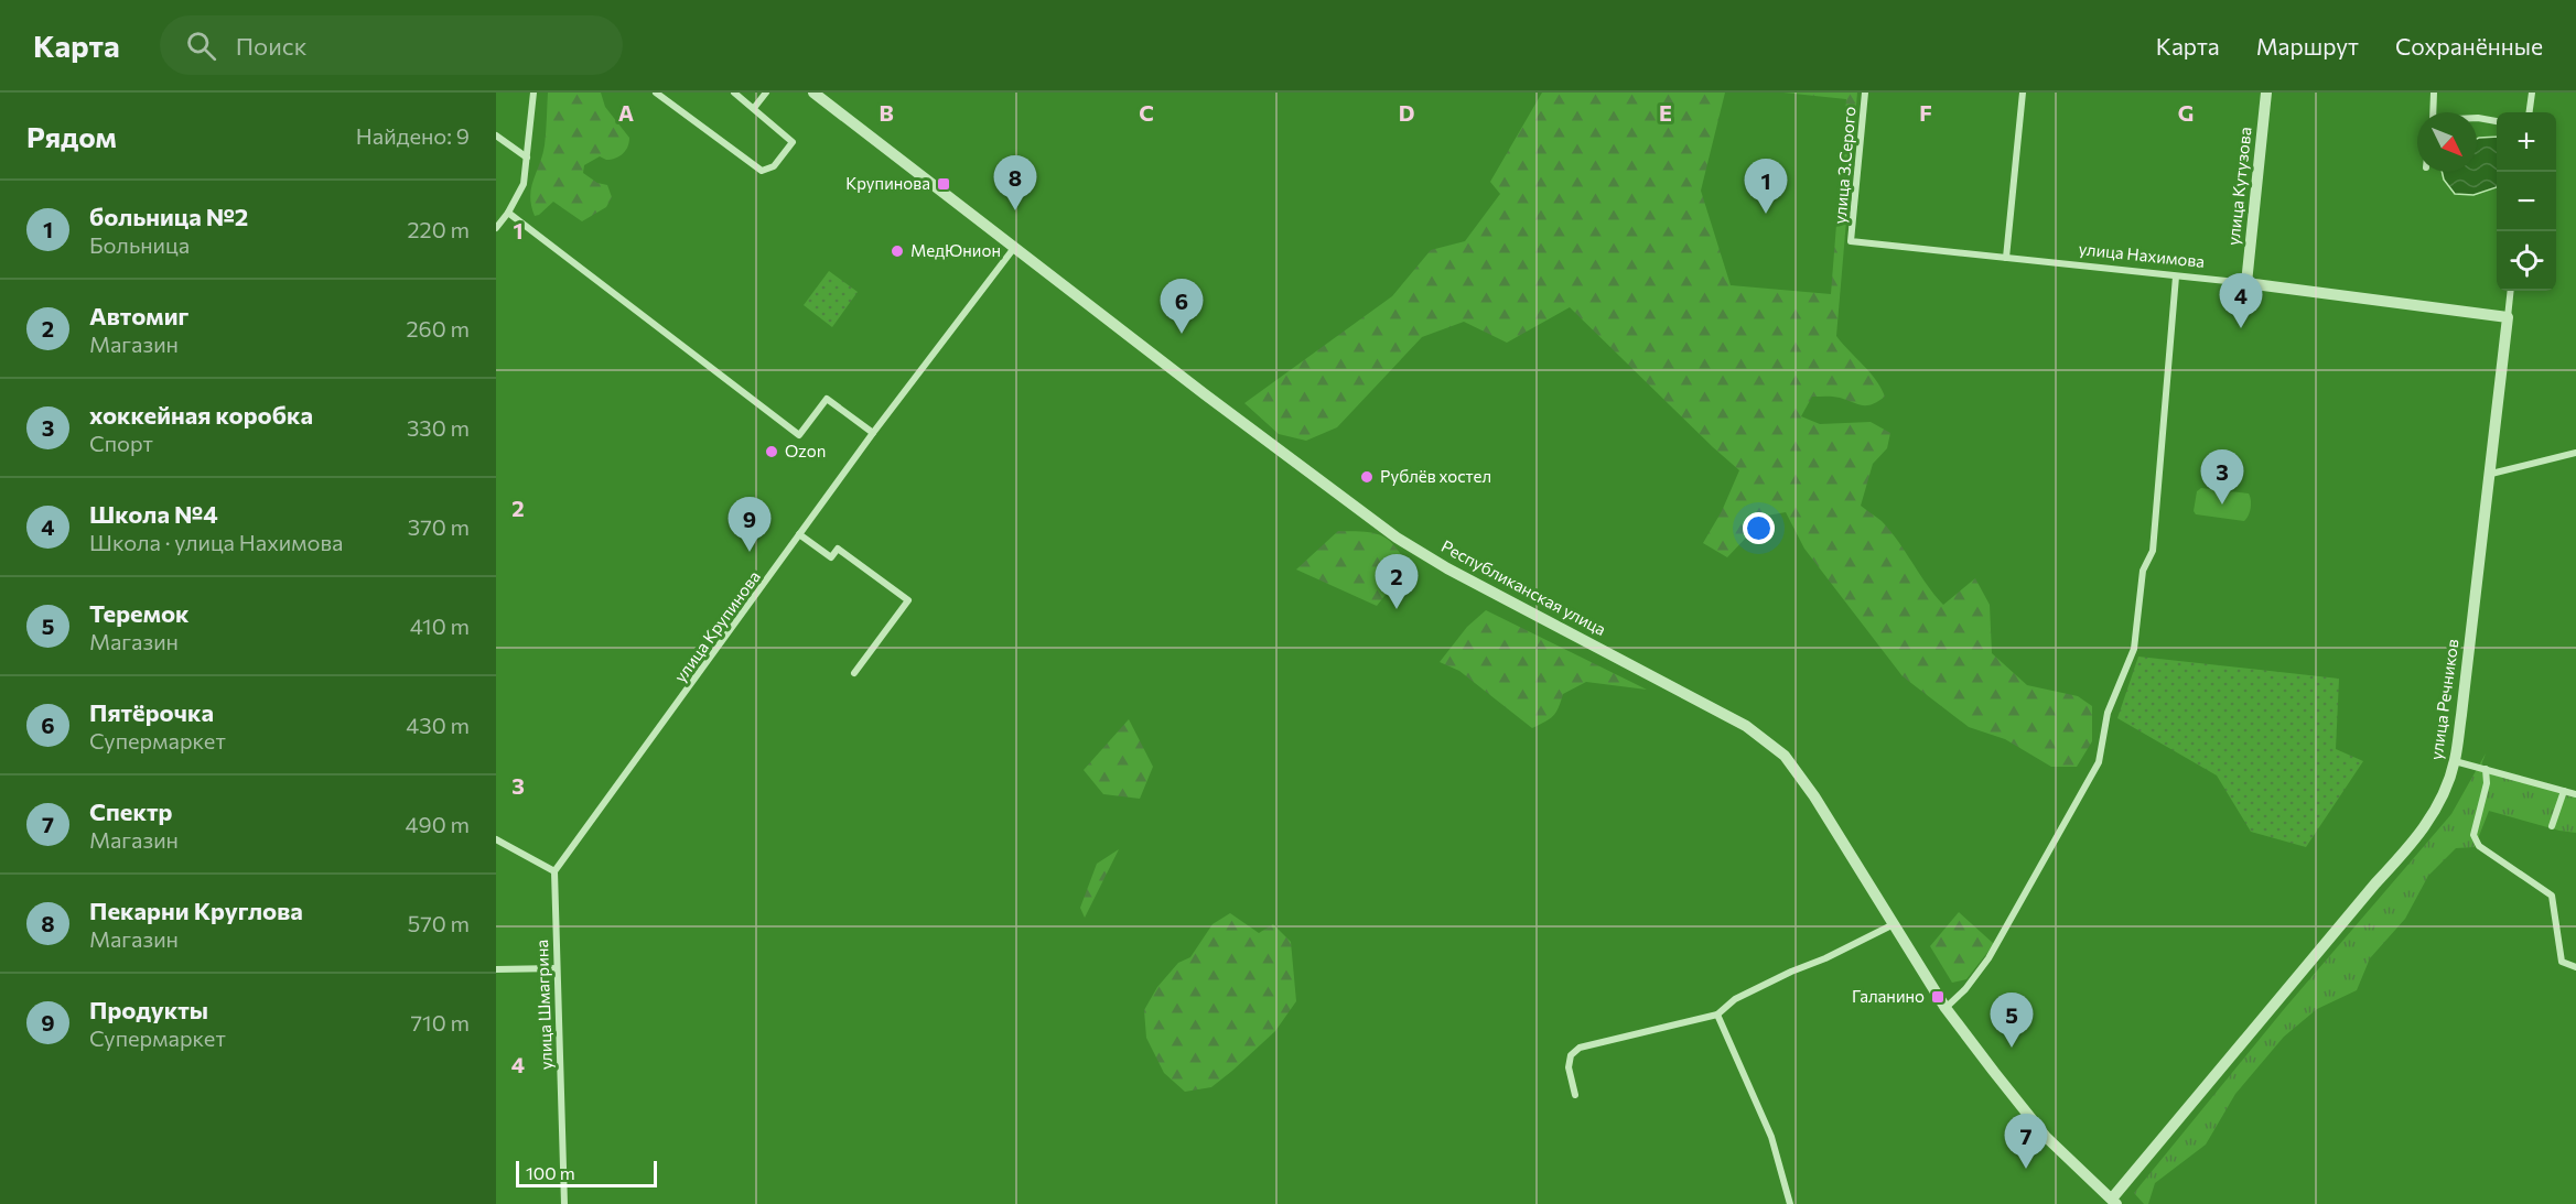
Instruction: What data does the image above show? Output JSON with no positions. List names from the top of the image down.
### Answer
{
  "streets": {
    "street": [
      "улица З.Серого",
      "улица Кутузова",
      "улица Нахимова",
      "Республиканская улица",
      "улица Крупинова",
      "улица Речников",
      "улица Шмагрина"
    ]
  },
  "crossings": [
    ["улица З.Серого", "улица Нахимова"],
    ["улица Кутузова", "улица Нахимова"],
    ["улица Нахимова", "улица Речников"],
    ["Республиканская улица", "улица Крупинова"],
    ["Республиканская улица", "улица Речников"],
    ["улица Крупинова", "улица Шмагрина"]
  ],
  "places": {
    "transit": ["Крупинова", "Галанино"],
    "other": ["МедЮнион", "Ozon", "Рублёв хостел"]
  },
  "scale_bar": "100 m",
  "north": "bottom right",
  "page": {
    "header": "Карта",
    "search": "Поиск",
    "nav": ["Карта", "Маршрут", "Сохранённые"],
    "heading": ["Рядом", "Найдено: 9"],
    "map_buttons": ["+", "−"],
    "pins": [
      "8",
      "1",
      "4",
      "6",
      "3",
      "9",
      "2",
      "5",
      "7"
    ],
    "list": [
      {
        "mark": "1",
        "name": "больница №2",
        "note": "Больница",
        "value": "220 m"
      },
      {
        "mark": "2",
        "name": "Автомиг",
        "note": "Магазин",
        "value": "260 m"
      },
      {
        "mark": "3",
        "name": "хоккейная коробка",
        "note": "Спорт",
        "value": "330 m"
      },
      {
        "mark": "4",
        "name": "Школа №4",
        "note": "Школа · улица Нахимова",
        "value": "370 m"
      },
      {
        "mark": "5",
        "name": "Теремок",
        "note": "Магазин",
        "value": "410 m"
      },
      {
        "mark": "6",
        "name": "Пятёрочка",
        "note": "Супермаркет",
        "value": "430 m"
      },
      {
        "mark": "7",
        "name": "Спектр",
        "note": "Магазин",
        "value": "490 m"
      },
      {
        "mark": "8",
        "name": "Пекарни Круглова",
        "note": "Магазин",
        "value": "570 m"
      },
      {
        "mark": "9",
        "name": "Продукты",
        "note": "Супермаркет",
        "value": "710 m"
      }
    ],
    "scale": "100 m"
  },
  "grid": {
    "columns": [
      "A",
      "B",
      "C",
      "D",
      "E",
      "F",
      "G"
    ],
    "rows": [
      "1",
      "2",
      "3",
      "4"
    ]
  }
}
